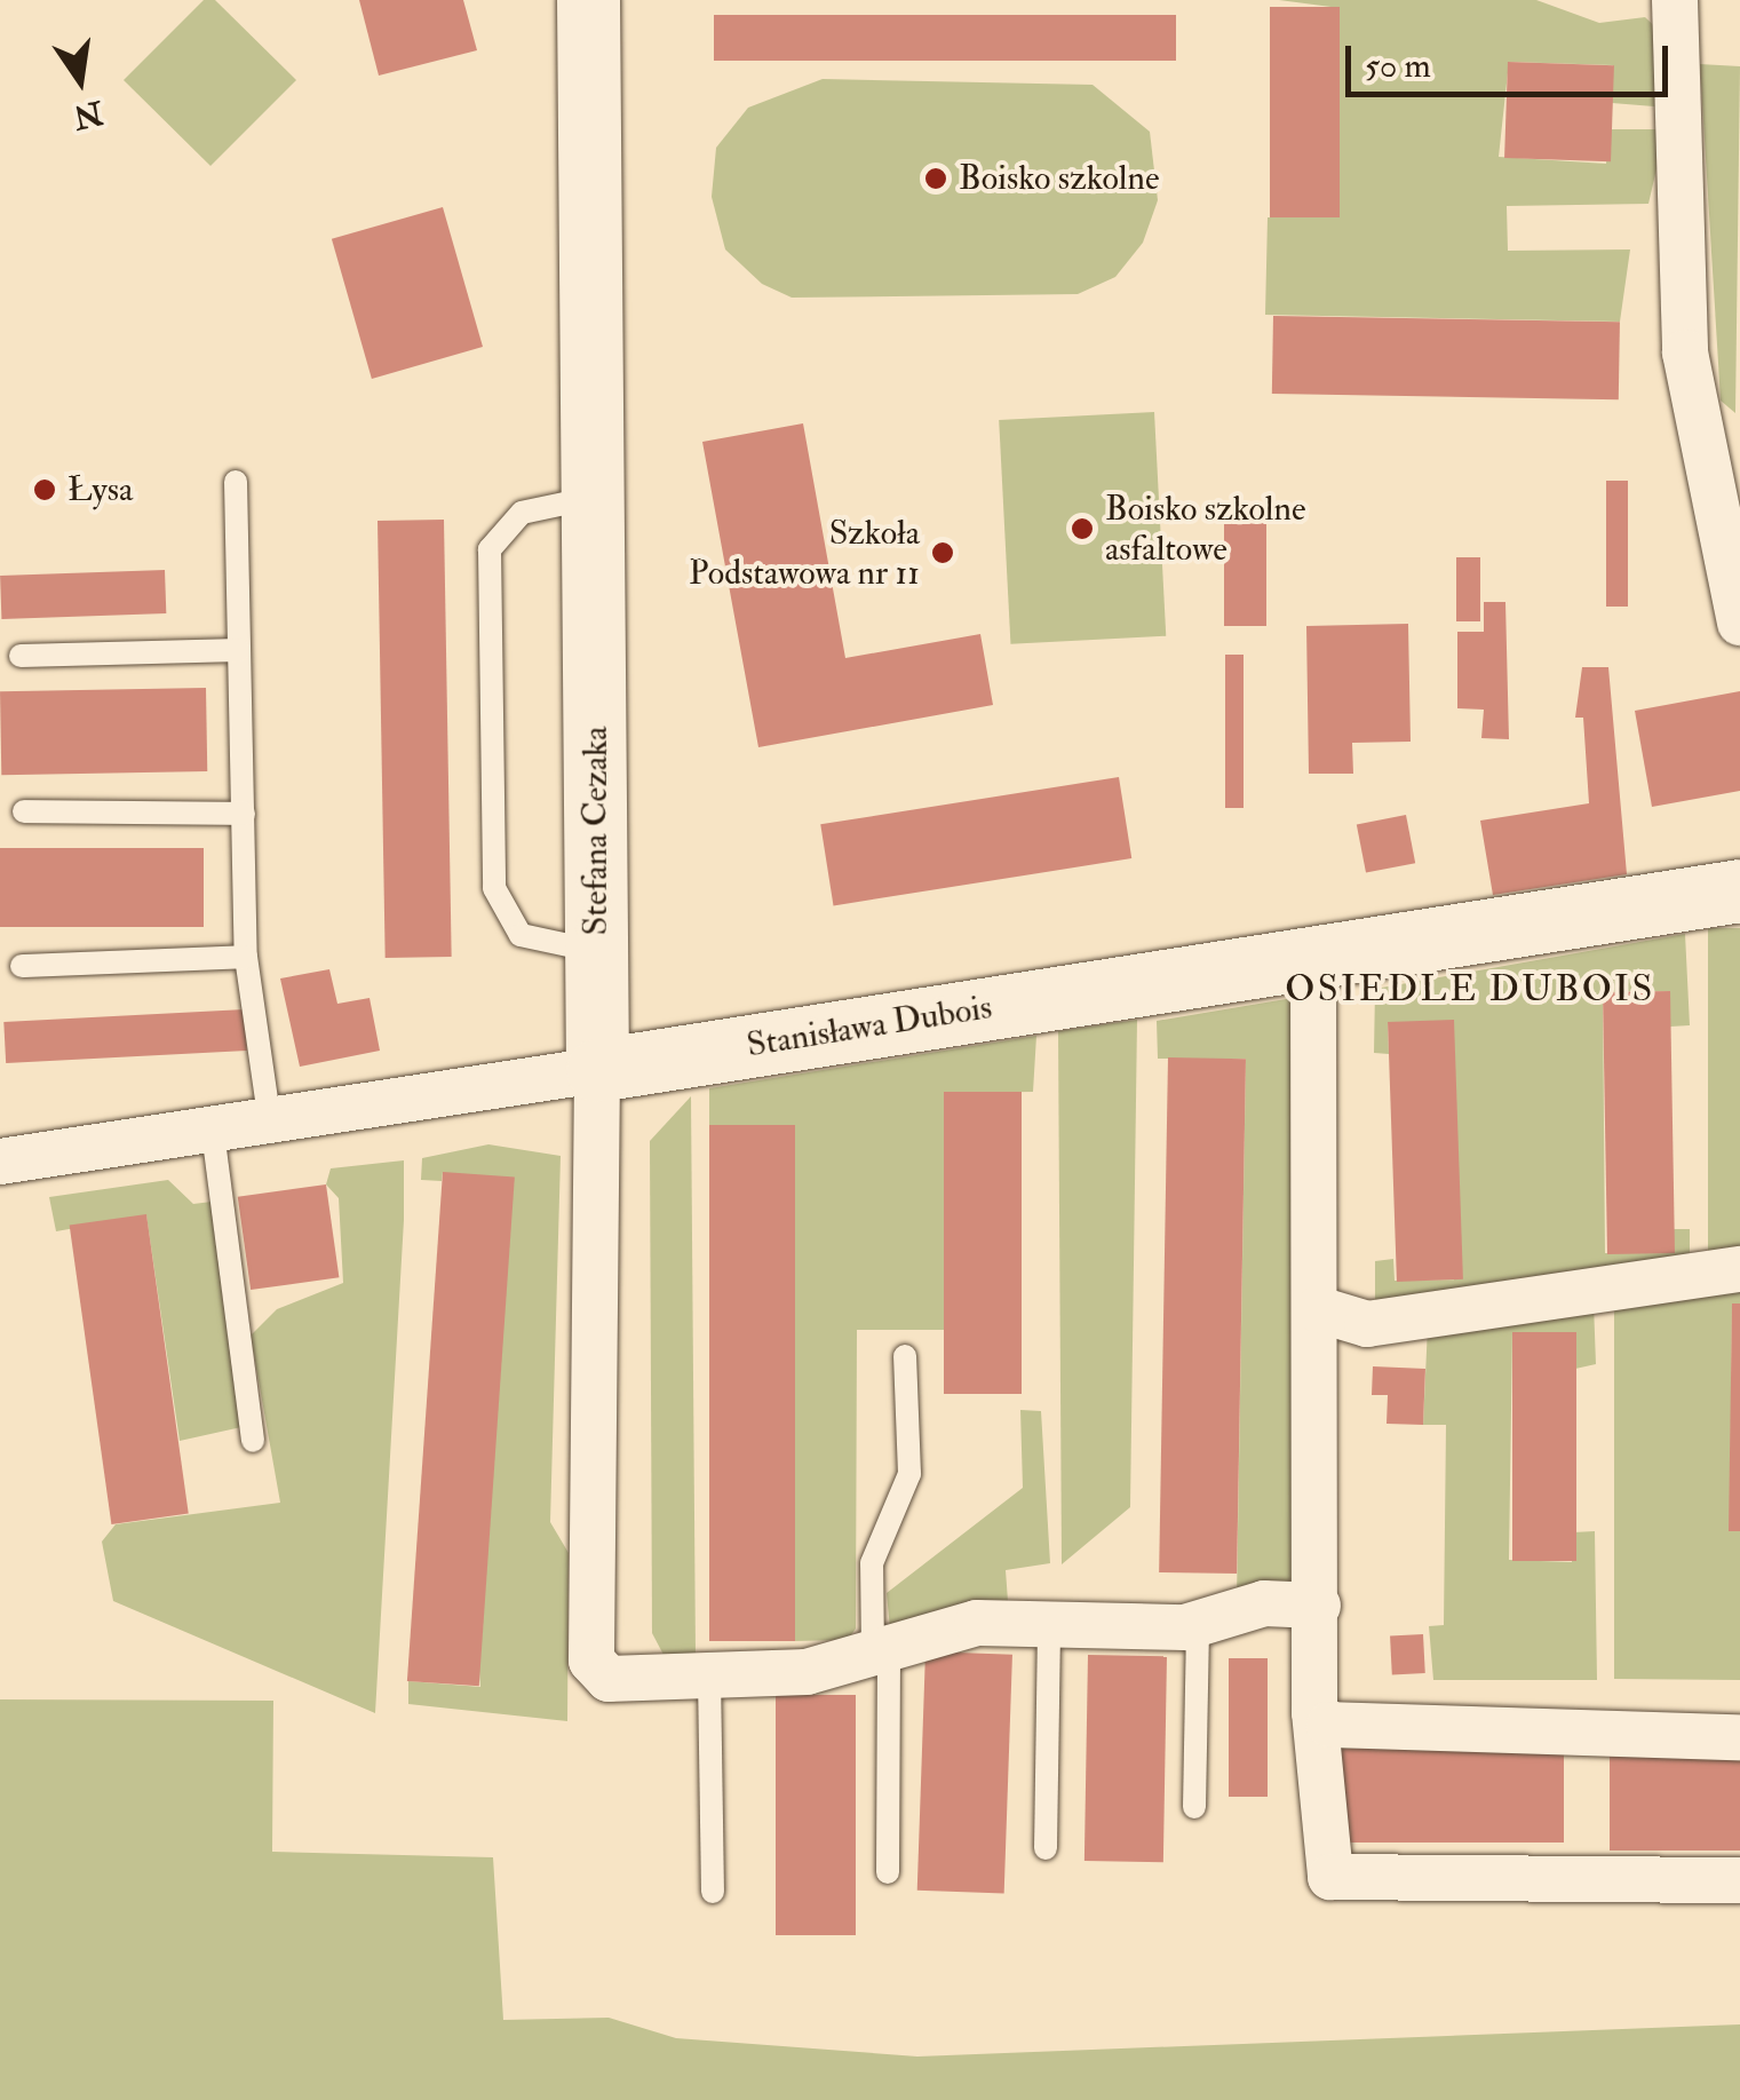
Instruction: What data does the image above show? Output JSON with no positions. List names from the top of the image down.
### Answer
{
  "streets": {
    "street": ["Stefana Cezaka", "Stanisława Dubois"]
  },
  "crossings": [
    ["Stefana Cezaka", "Stanisława Dubois"]
  ],
  "districts": ["OSIEDLE DUBOIS"],
  "places": [
    "Boisko szkolne",
    "Łysa",
    "Boisko szkolne asfaltowe",
    "Szkoła Podstawowa nr 11"
  ],
  "scale_bar": "50 m",
  "north": "bottom"
}
